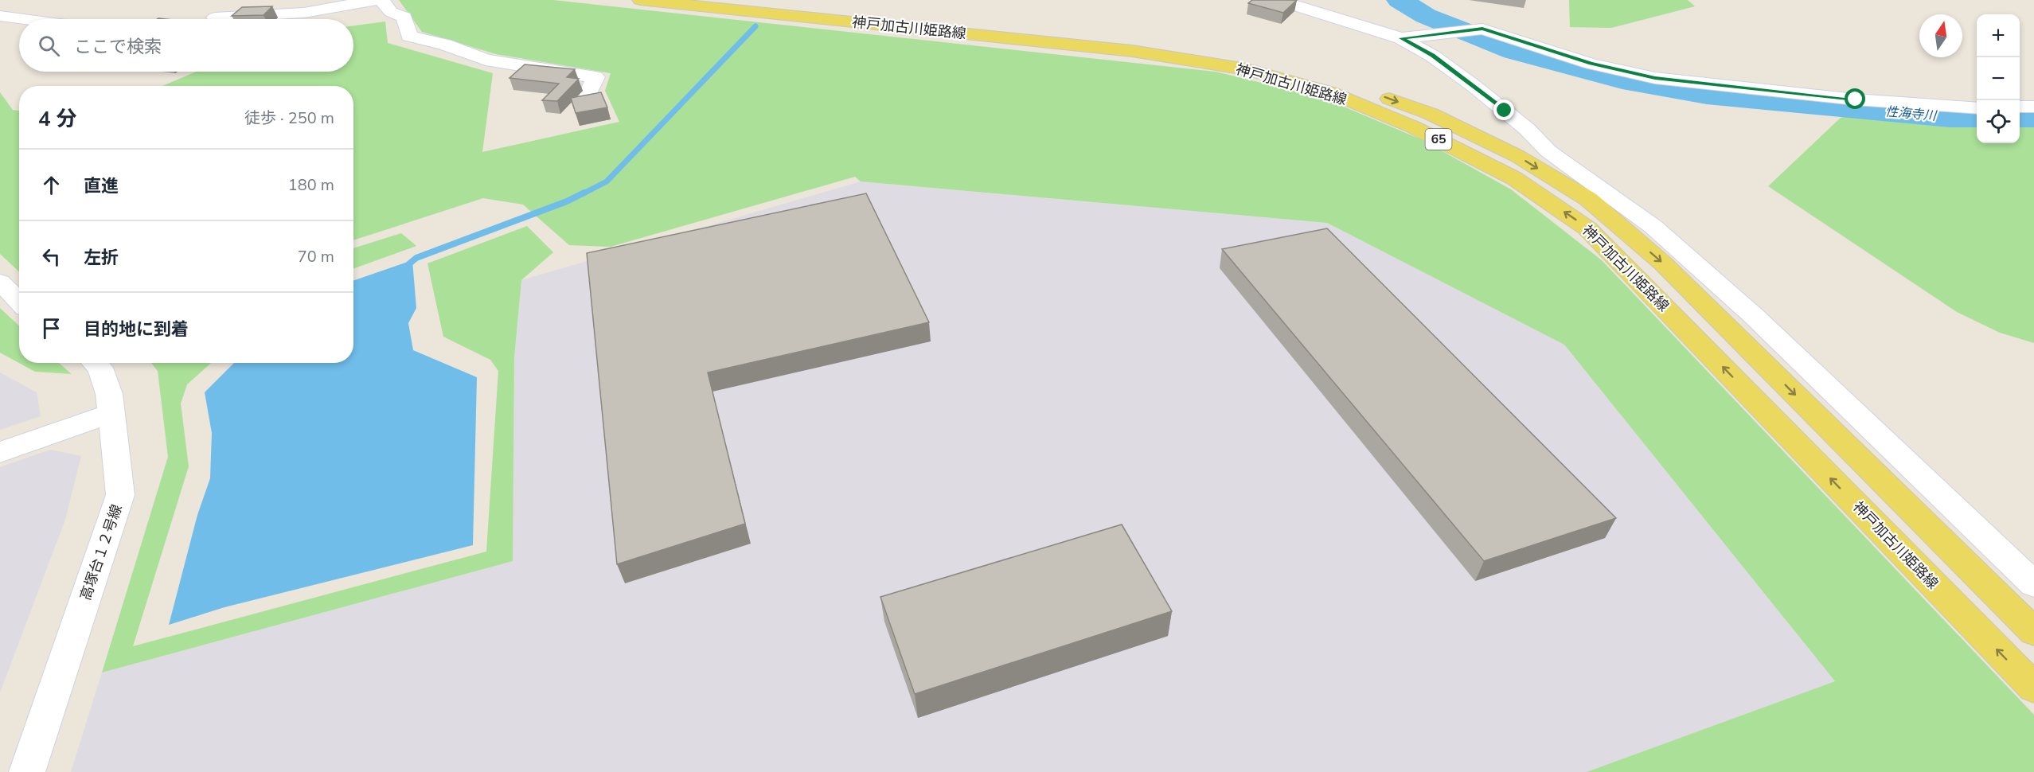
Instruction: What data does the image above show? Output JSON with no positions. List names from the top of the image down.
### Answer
{
  "streets": {
    "main road": ["神戸加古川姫路線", "65"],
    "street": ["高塚台１２号線"]
  },
  "water": ["性海寺川"],
  "north": "top",
  "page": {
    "map_buttons": ["+", "−"],
    "search": "ここで検索",
    "heading": ["4 分", "徒歩 · 250 m"],
    "list": [
      ["直進", "180 m"],
      ["左折", "70 m"],
      "目的地に到着"
    ]
  }
}
